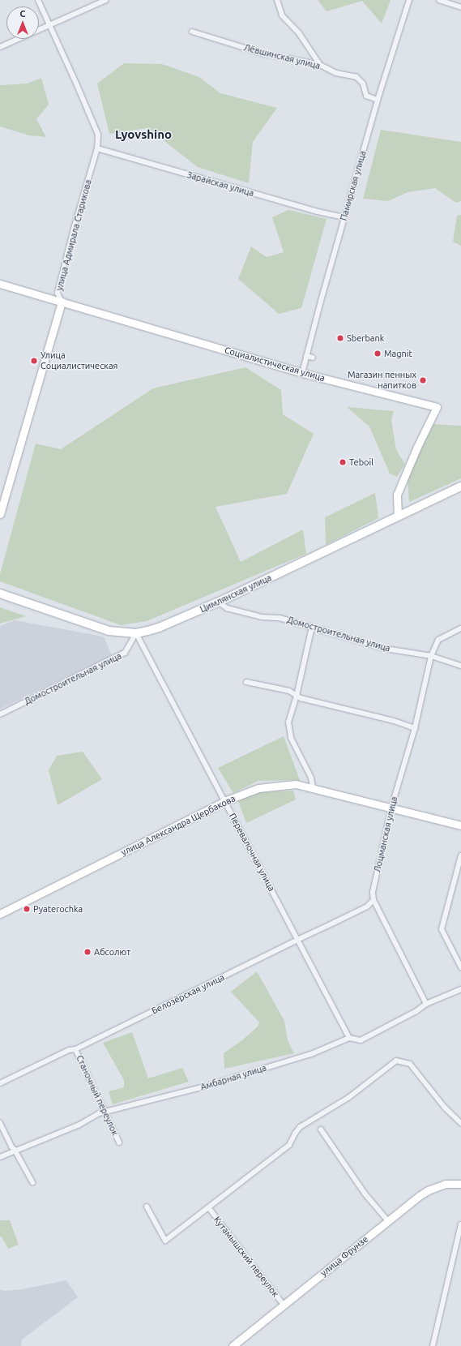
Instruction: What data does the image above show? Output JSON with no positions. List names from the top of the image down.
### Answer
{
  "streets": {
    "main road": ["Цимлянская улица"],
    "street": [
      "Лёвшинская улица",
      "Зарайская улица",
      "Памирская улица",
      "улица Адмирала Старикова",
      "Социалистическая улица",
      "Домостроительная улица",
      "улица Александра Щербакова",
      "Лоцманская улица",
      "Перевалочная улица",
      "Белозёрская улица",
      "Амбарная улица",
      "Станочный переулок",
      "улица Фрунзе",
      "Кутамышский переулок"
    ]
  },
  "crossings": [
    ["Лёвшинская улица", "Памирская улица"],
    ["Зарайская улица", "Памирская улица"],
    ["Зарайская улица", "улица Адмирала Старикова"],
    ["Памирская улица", "Социалистическая улица"],
    ["улица Адмирала Старикова", "Социалистическая улица"],
    ["Социалистическая улица", "Цимлянская улица"],
    ["Цимлянская улица", "Домостроительная улица"],
    ["Цимлянская улица", "Перевалочная улица"],
    ["Домостроительная улица", "Лоцманская улица"],
    ["Домостроительная улица", "Перевалочная улица"],
    ["улица Александра Щербакова", "Лоцманская улица"],
    ["улица Александра Щербакова", "Перевалочная улица"],
    ["Лоцманская улица", "Белозёрская улица"],
    ["Перевалочная улица", "Белозёрская улица"],
    ["Перевалочная улица", "Амбарная улица"],
    ["Белозёрская улица", "Станочный переулок"],
    ["Амбарная улица", "Станочный переулок"],
    ["улица Фрунзе", "Кутамышский переулок"]
  ],
  "districts": ["Lyovshino"],
  "places": [
    "Sberbank",
    "Magnit",
    "Улица Социалистическая",
    "Магазин пенных напитков",
    "Teboil",
    "Pyaterochka",
    "Абсолют"
  ],
  "north": "top"
}
